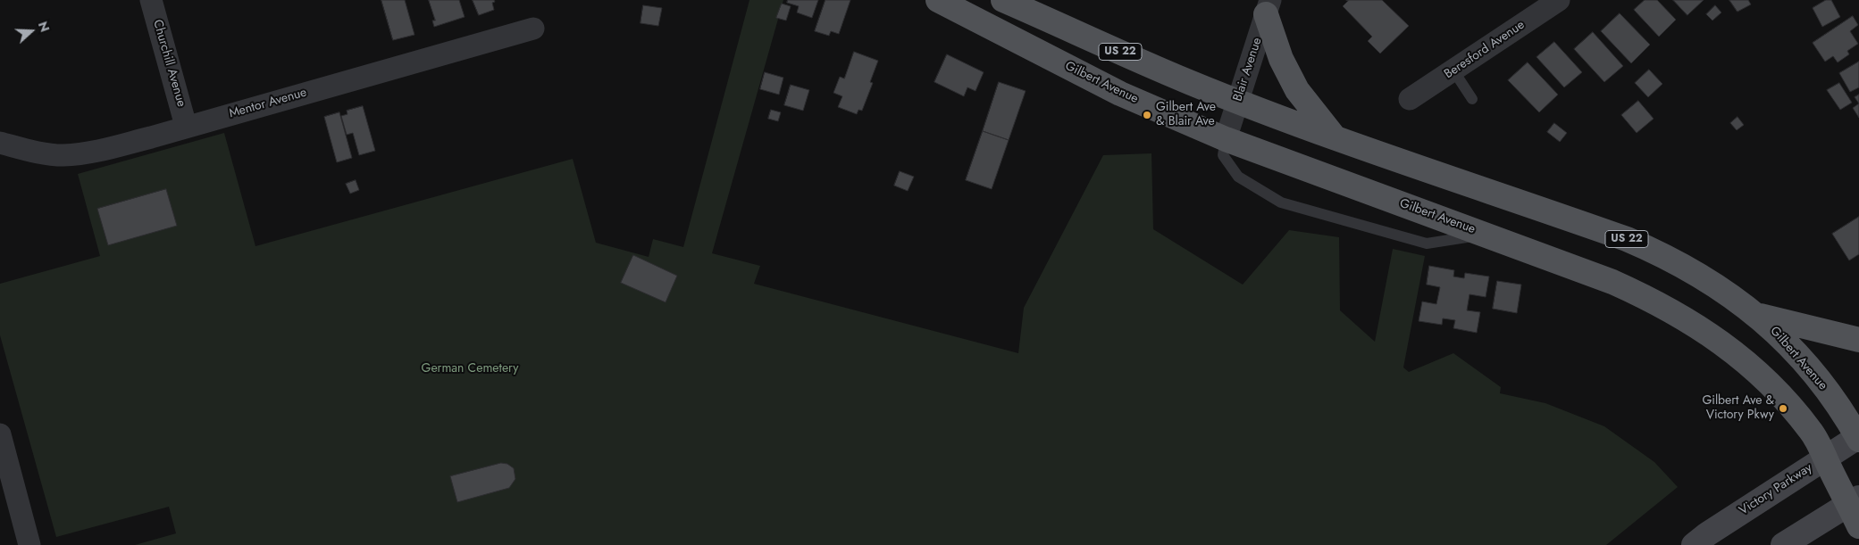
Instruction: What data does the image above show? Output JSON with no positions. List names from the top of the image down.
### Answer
{
  "streets": {
    "main road": ["US 22", "Gilbert Avenue"],
    "street": [
      "Beresford Avenue",
      "Churchill Avenue",
      "Blair Avenue",
      "Mentor Avenue",
      "Victory Parkway"
    ]
  },
  "crossings": [
    ["Churchill Avenue", "Mentor Avenue"],
    ["Blair Avenue", "Gilbert Avenue"],
    ["Gilbert Avenue", "Victory Parkway"]
  ],
  "parks": ["German Cemetery"],
  "places": ["Gilbert Ave & Blair Ave", "Gilbert Ave & Victory Pkwy"],
  "north": "right"
}
